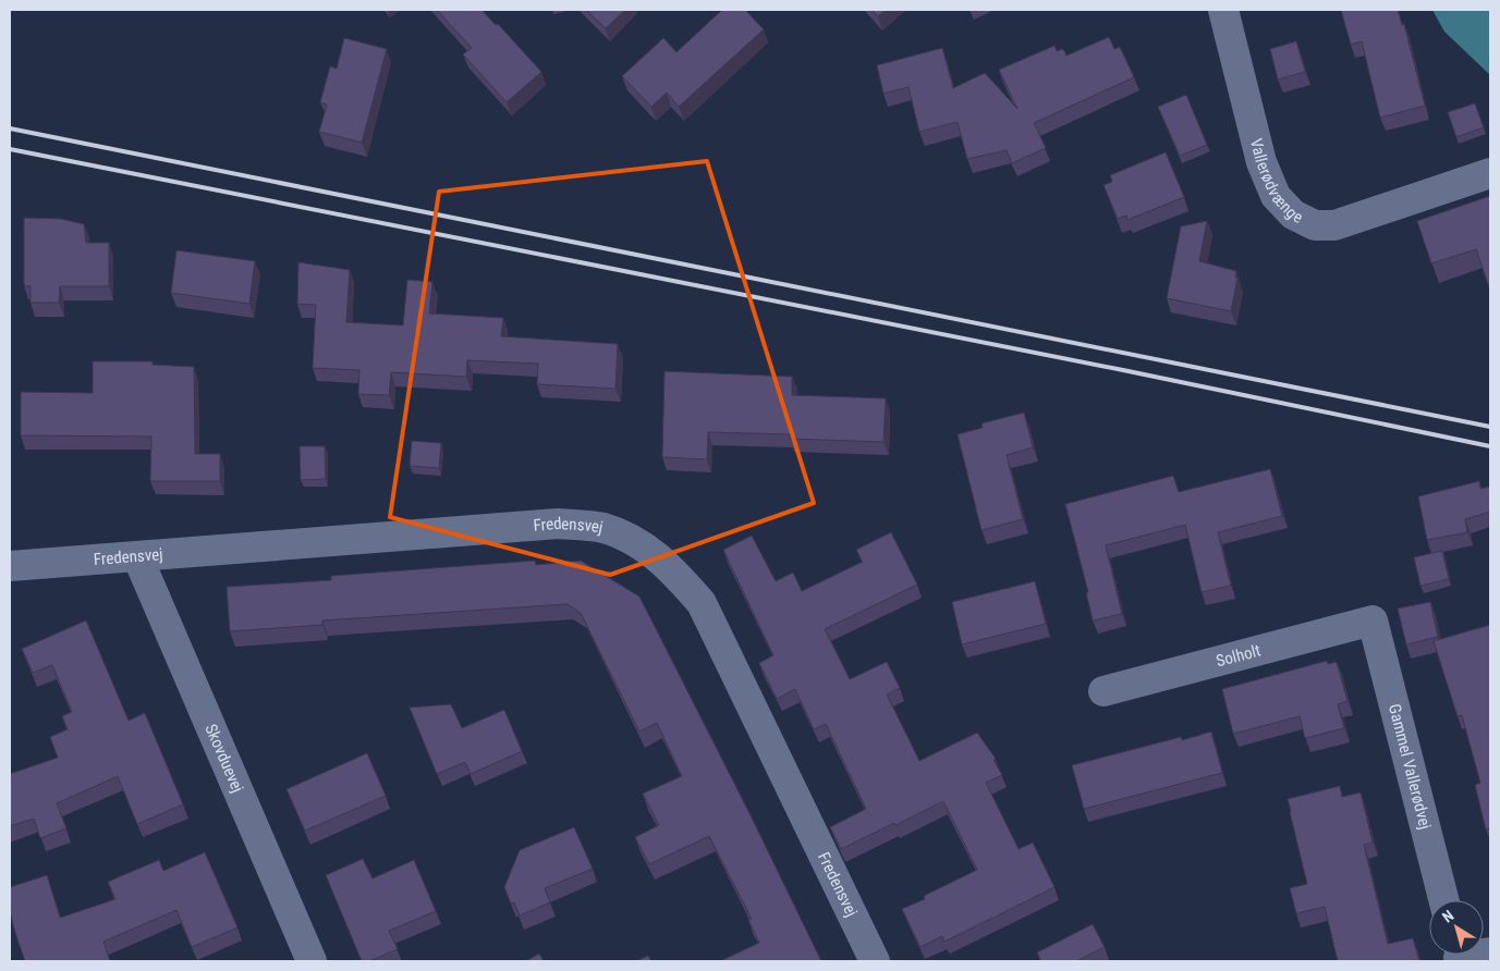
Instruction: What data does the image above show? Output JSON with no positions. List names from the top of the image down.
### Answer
{
  "streets": {
    "street": [
      "Vallerødvænge",
      "Fredensvej",
      "Solholt",
      "Skovduevej",
      "Gammel Vallerødvej"
    ]
  },
  "crossings": [
    ["Fredensvej", "Skovduevej"],
    ["Solholt", "Gammel Vallerødvej"]
  ],
  "north": "top left"
}
